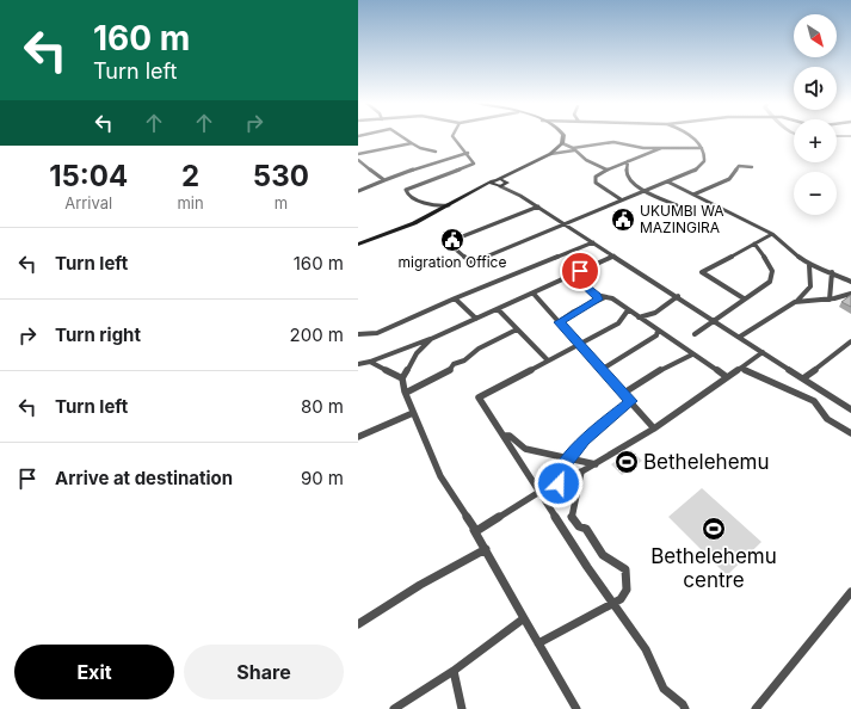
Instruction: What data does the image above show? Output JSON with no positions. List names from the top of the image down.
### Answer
{
  "places": {
    "public building": ["UKUMBI WA MAZINGIRA", "migration Office"],
    "sports": ["Bethelehemu", "Bethelehemu centre"]
  },
  "north": "bottom right",
  "page": {
    "turn": ["160 m", "Turn left"],
    "map_buttons": ["+", "−"],
    "eta": [
      "15:04",
      "Arrival",
      "2",
      "min",
      "530",
      "m"
    ],
    "list": [
      {
        "name": "Turn left",
        "value": "160 m"
      },
      {
        "name": "Turn right",
        "value": "200 m"
      },
      {
        "name": "Turn left",
        "value": "80 m"
      },
      {
        "name": "Arrive at destination",
        "value": "90 m"
      }
    ],
    "buttons": ["Exit", "Share"]
  }
}
